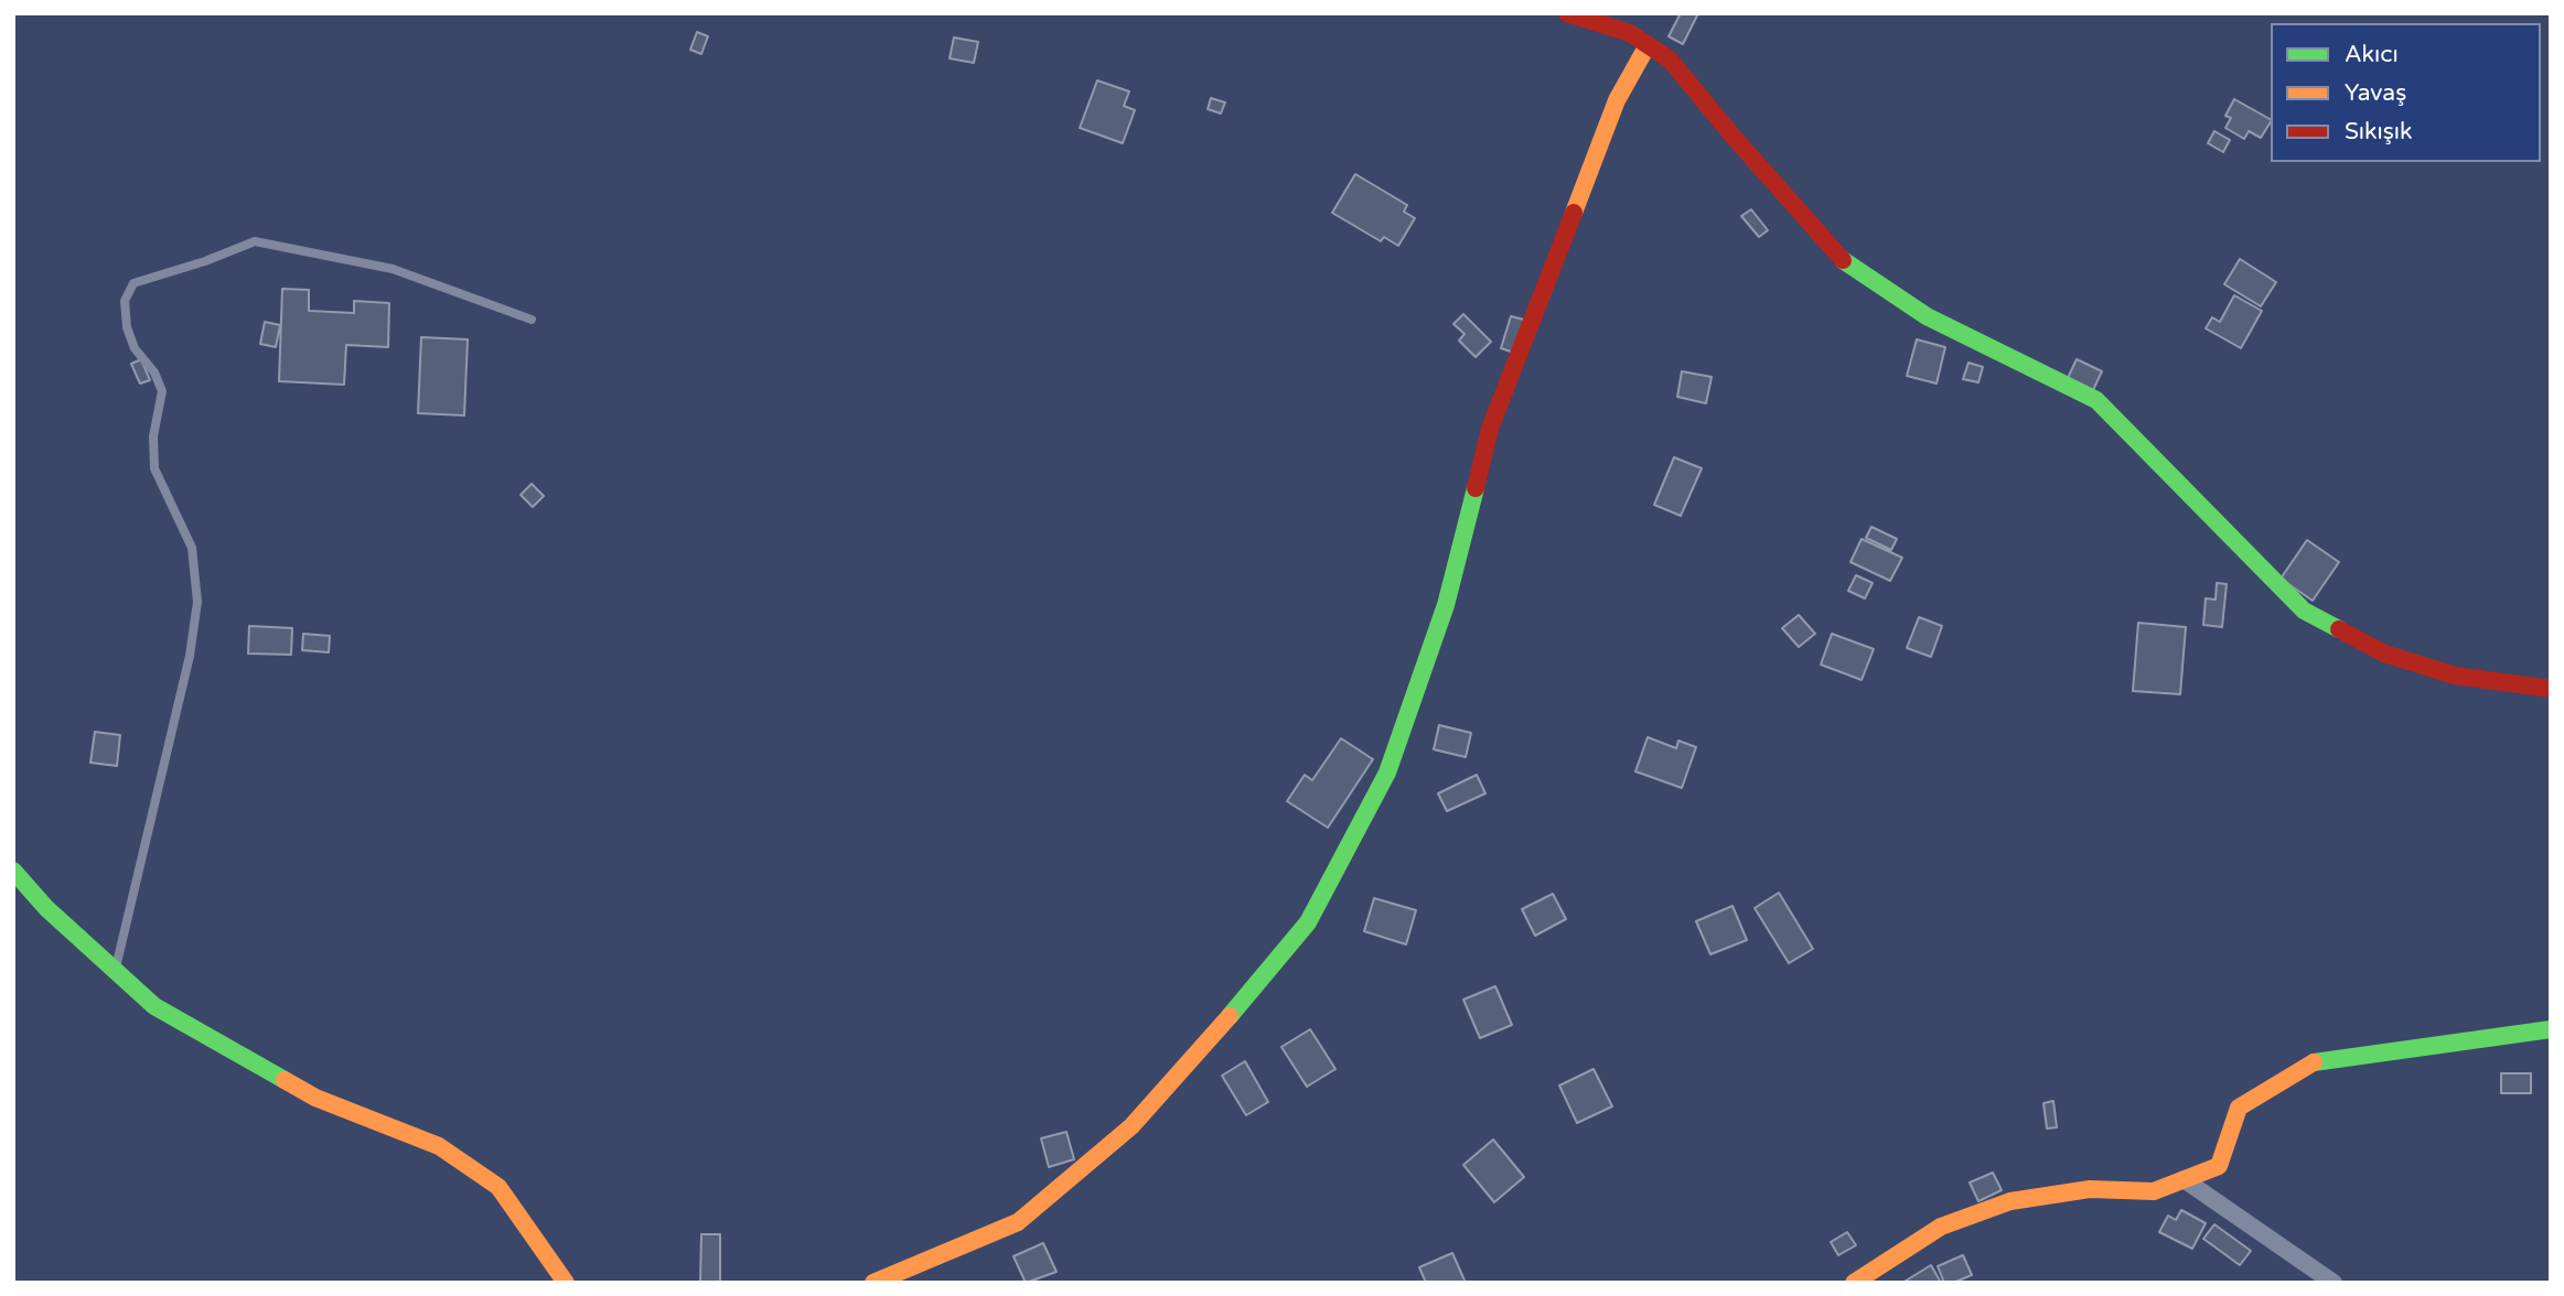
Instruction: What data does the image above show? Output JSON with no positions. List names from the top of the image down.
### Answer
{
  "legend": ["Akıcı", "Yavaş", "Sıkışık"]
}
